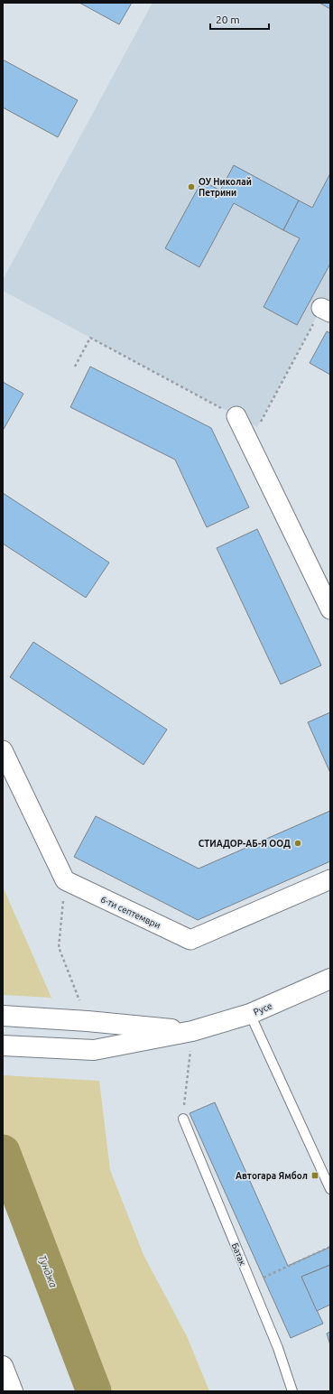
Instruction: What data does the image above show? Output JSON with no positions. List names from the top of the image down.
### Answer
{
  "streets": {
    "street": ["6-ти септември", "Русе"],
    "lane": ["Батак"]
  },
  "water": ["Тунджа"],
  "places": {
    "other": ["ОУ Николай Петрини", "СТИАДОР-АБ-Я ООД"],
    "transit": ["Автогара Ямбол"]
  },
  "scale_bar": "20 m"
}
